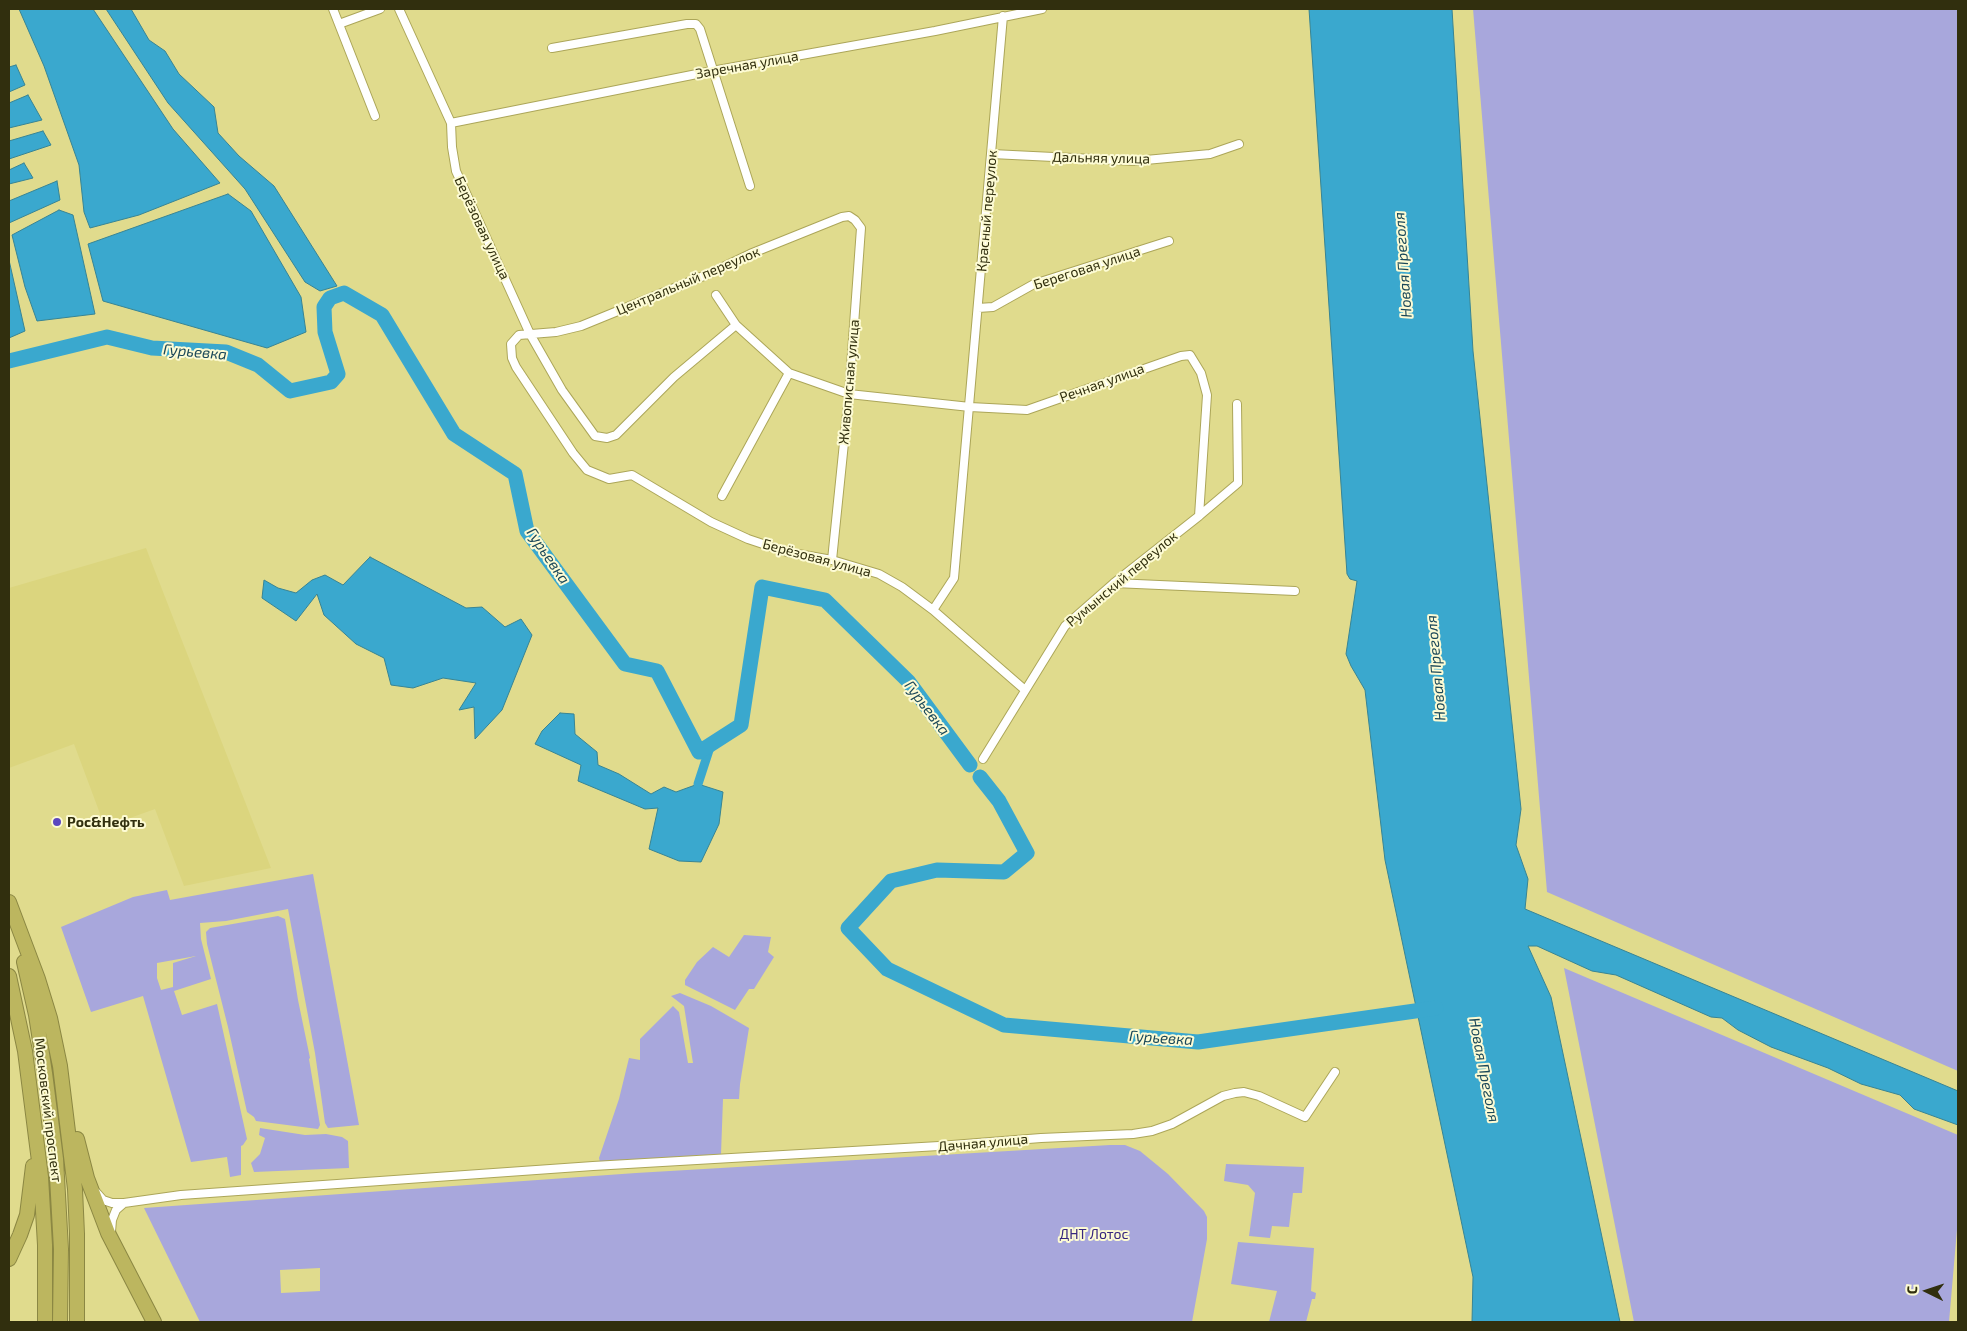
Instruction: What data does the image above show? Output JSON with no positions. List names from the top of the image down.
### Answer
{
  "streets": {
    "highway": ["Московский проспект"],
    "street": [
      "Заречная улица",
      "Дальняя улица",
      "Красный переулок",
      "Берёзовая улица",
      "Береговая улица",
      "Центральный переулок",
      "Живописная улица",
      "Речная улица",
      "Румынский переулок",
      "Дачная улица"
    ]
  },
  "crossings": [
    ["Заречная улица", "Красный переулок"],
    ["Заречная улица", "Берёзовая улица"],
    ["Дальняя улица", "Красный переулок"],
    ["Красный переулок", "Берёзовая улица"],
    ["Красный переулок", "Береговая улица"],
    ["Красный переулок", "Речная улица"],
    ["Берёзовая улица", "Центральный переулок"],
    ["Берёзовая улица", "Живописная улица"],
    ["Берёзовая улица", "Румынский переулок"],
    ["Центральный переулок", "Живописная улица"],
    ["Центральный переулок", "Речная улица"],
    ["Живописная улица", "Речная улица"],
    ["Речная улица", "Румынский переулок"]
  ],
  "water": ["Новая Преголя", "Гурьевка"],
  "parks": ["ДНТ Лотос"],
  "places": ["Рос&Нефть"],
  "north": "left"
}
